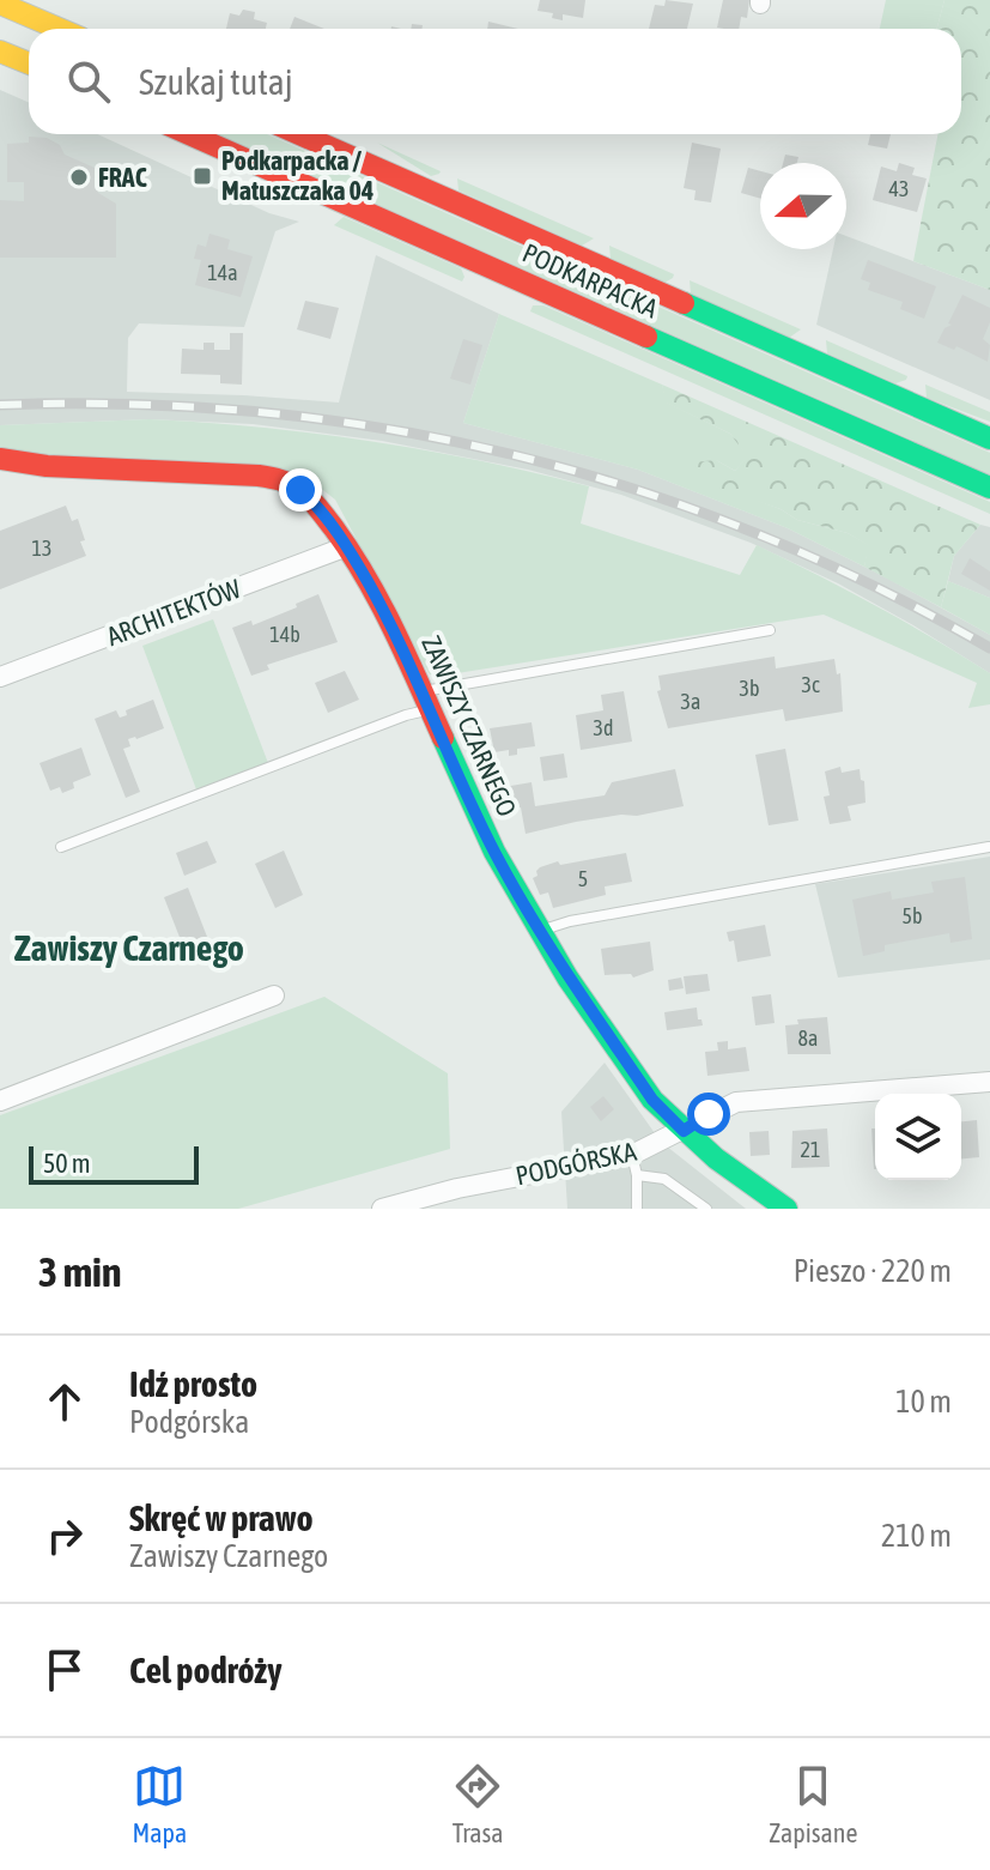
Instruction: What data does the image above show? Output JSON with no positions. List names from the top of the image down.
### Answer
{
  "streets": {
    "main road": ["PODKARPACKA", "ZAWISZY CZARNEGO"],
    "street": ["ARCHITEKTÓW", "PODGÓRSKA"]
  },
  "crossings": [
    ["ARCHITEKTÓW", "ZAWISZY CZARNEGO"],
    ["ZAWISZY CZARNEGO", "PODGÓRSKA"]
  ],
  "districts": ["Zawiszy Czarnego"],
  "places": {
    "transit": ["Podkarpacka / Matuszczaka 04"],
    "other": ["FRAC"]
  },
  "house_numbers": [
    "43",
    "14a",
    "13",
    "14b",
    "3c",
    "3b",
    "3a",
    "3d",
    "5",
    "5b",
    "8a",
    "21"
  ],
  "scale_bar": "50 m",
  "north": "left",
  "page": {
    "search": "Szukaj tutaj",
    "scale": "50 m",
    "heading": ["3 min", "Pieszo · 220 m"],
    "list": [
      ["Idź prosto", "Podgórska", "10 m"],
      ["Skręć w prawo", "Zawiszy Czarnego", "210 m"],
      "Cel podróży"
    ],
    "nav": ["Mapa", "Trasa", "Zapisane"]
  }
}
